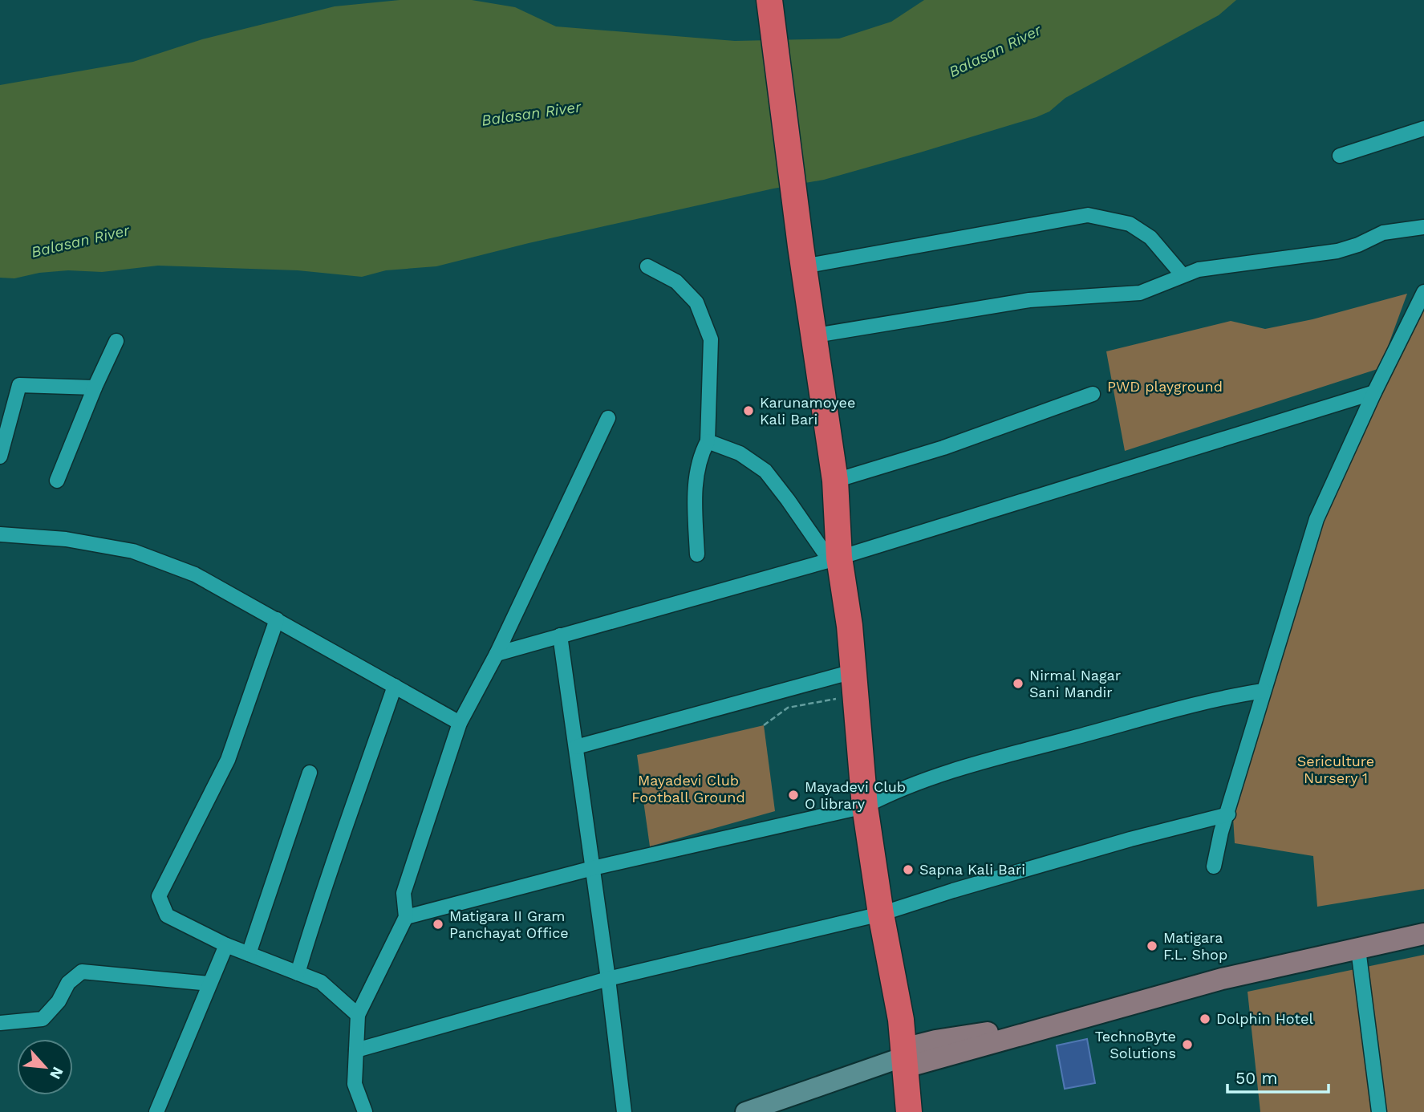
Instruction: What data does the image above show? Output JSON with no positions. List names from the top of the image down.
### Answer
{
  "water": ["Balasan River"],
  "parks": ["PWD playground", "Sericulture Nursery 1", "Mayadevi Club Football Ground"],
  "places": [
    "Karunamoyee Kali Bari",
    "Nirmal Nagar Sani Mandir",
    "Mayadevi Club O library",
    "Sapna Kali Bari",
    "Matigara II Gram Panchayat Office",
    "Matigara F.L. Shop",
    "Dolphin Hotel",
    "TechnoByte Solutions"
  ],
  "scale_bar": "50 m",
  "north": "bottom right"
}
